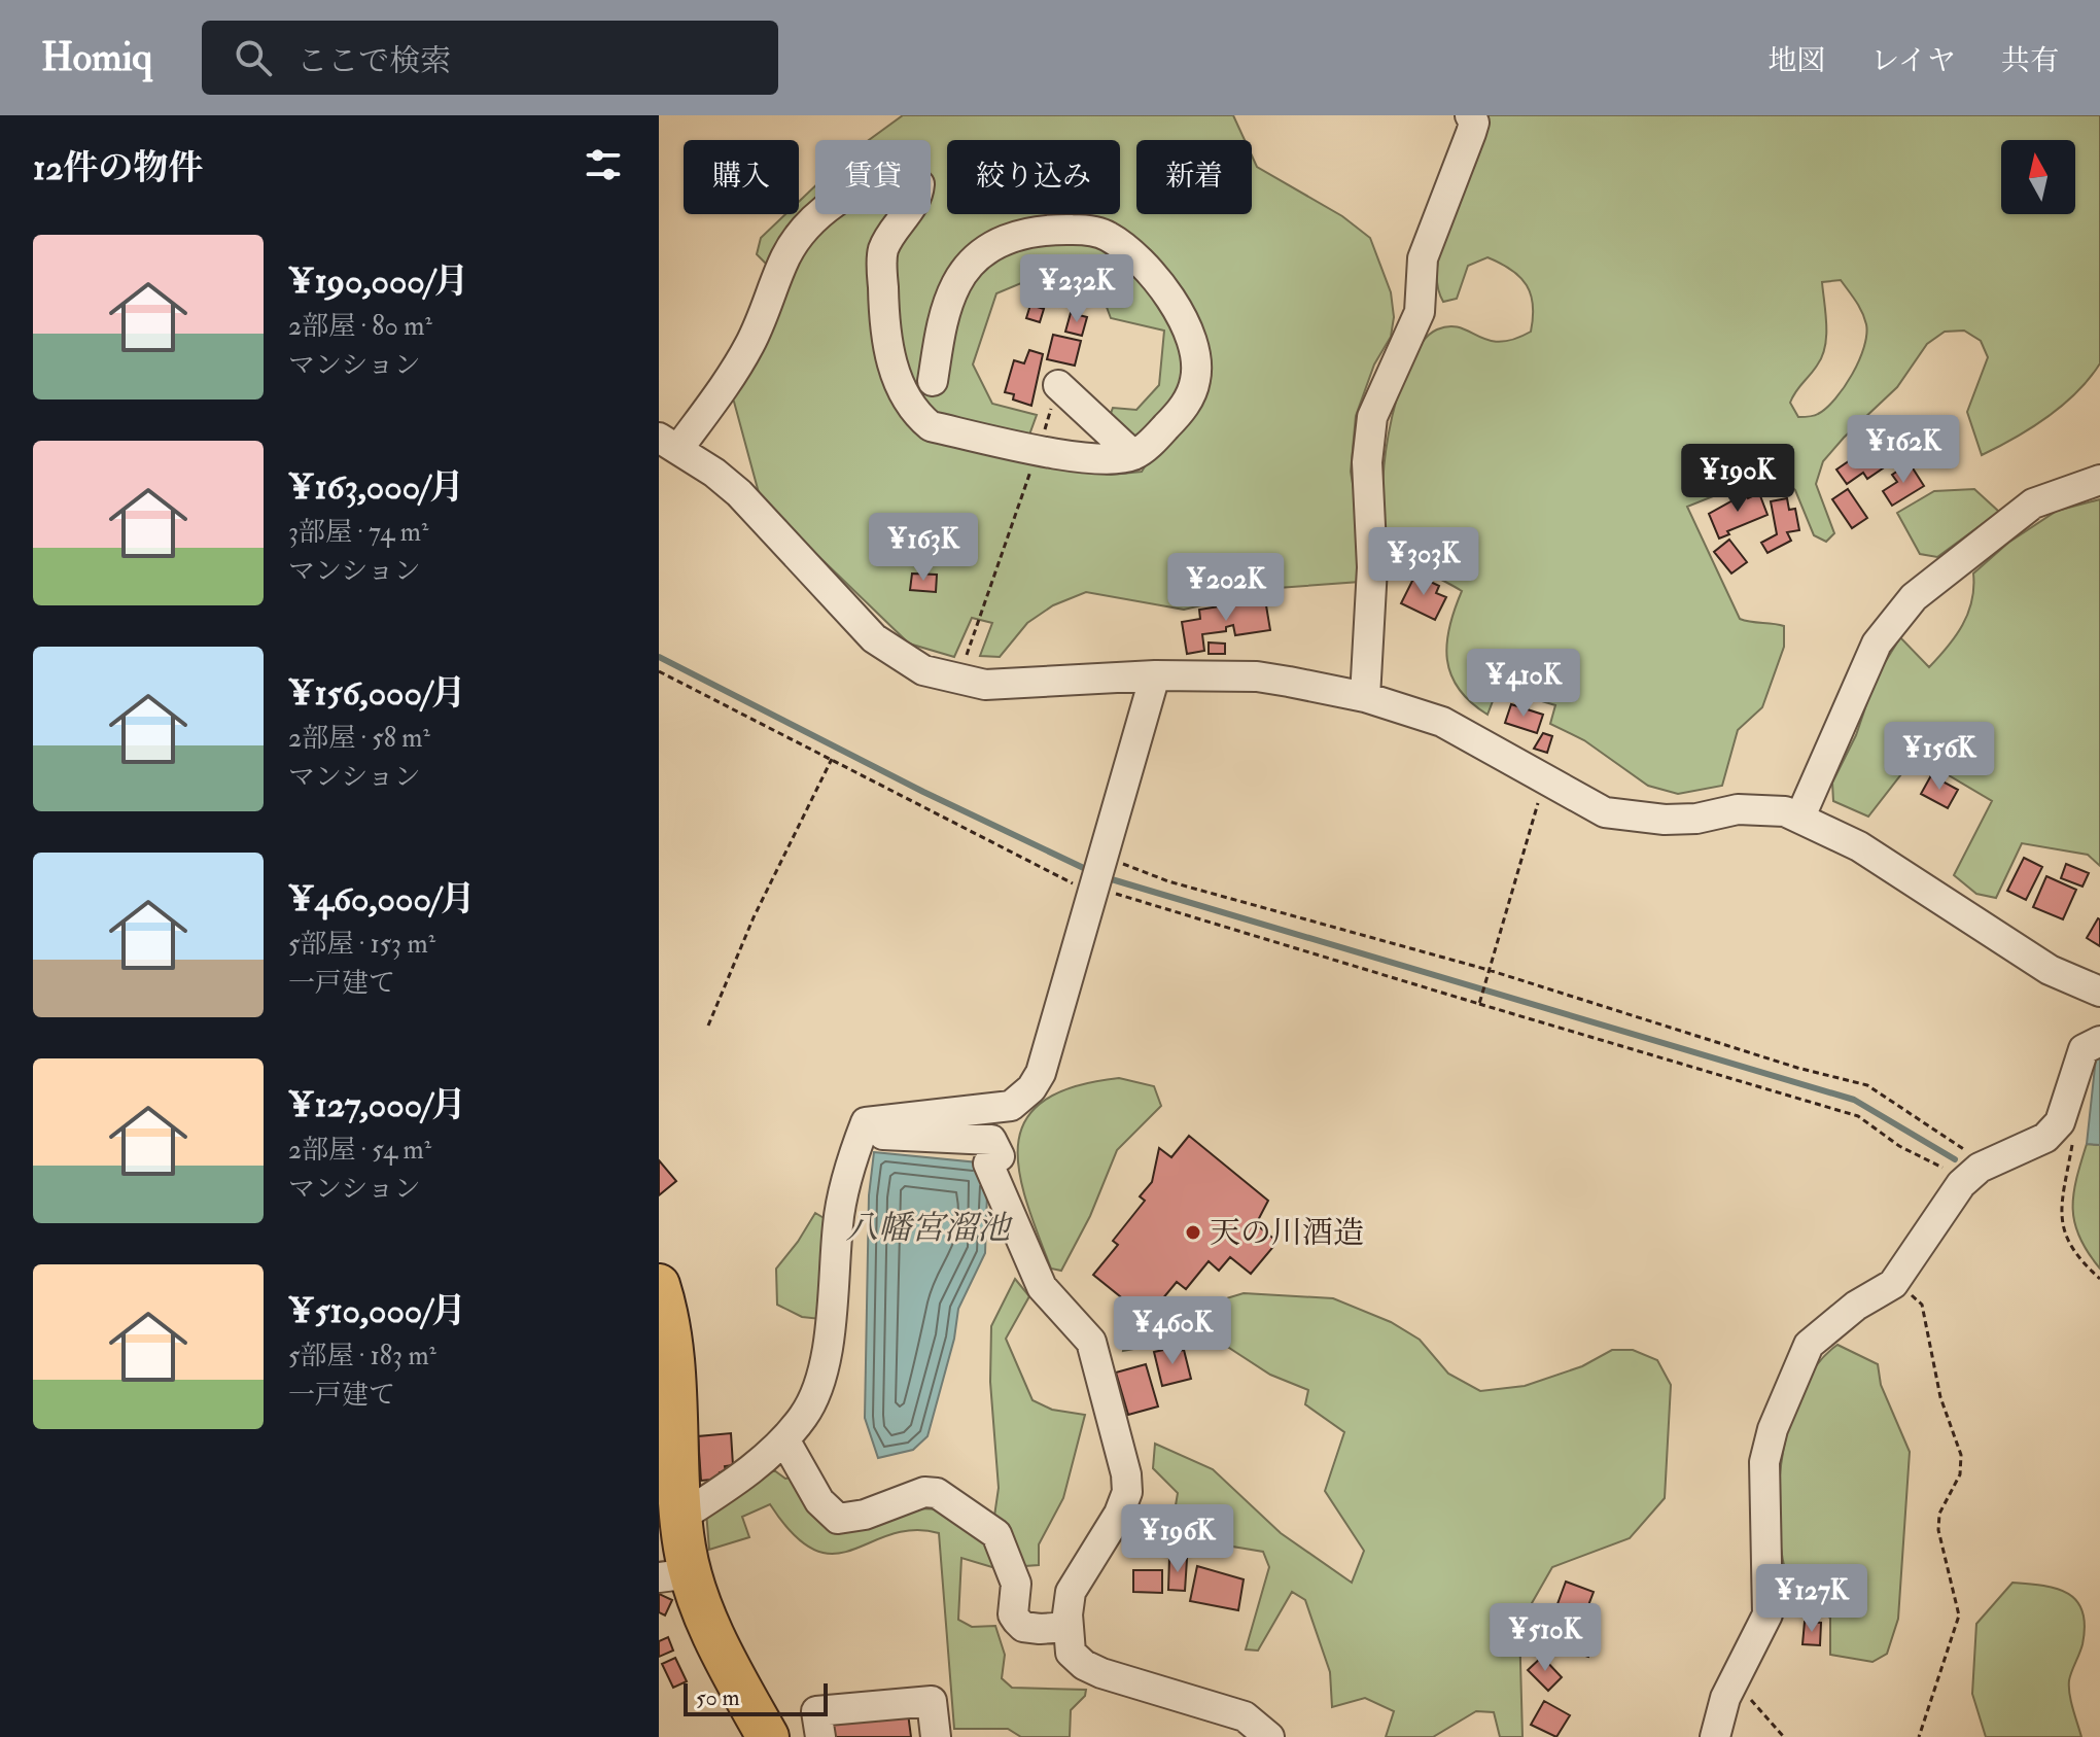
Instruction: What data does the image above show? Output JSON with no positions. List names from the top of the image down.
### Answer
{
  "water": ["八幡宮溜池"],
  "places": ["天の川酒造"],
  "scale_bar": "50 m",
  "north": "top",
  "page": {
    "header": "Homiq",
    "search": "ここで検索",
    "nav": ["地図", "レイヤ", "共有"],
    "heading": "12件の物件",
    "chip": [
      "購入",
      "賃貸",
      "絞り込み",
      "新着"
    ],
    "list": [
      {
        "name": "¥190,000/月",
        "note": "2部屋 · 80 m² · マンション"
      },
      {
        "name": "¥163,000/月",
        "note": "3部屋 · 74 m² · マンション"
      },
      {
        "name": "¥156,000/月",
        "note": "2部屋 · 58 m² · マンション"
      },
      {
        "name": "¥460,000/月",
        "note": "5部屋 · 153 m² · 一戸建て"
      },
      {
        "name": "¥127,000/月",
        "note": "2部屋 · 54 m² · マンション"
      },
      {
        "name": "¥510,000/月",
        "note": "5部屋 · 183 m² · 一戸建て"
      }
    ],
    "price": [
      "¥232K",
      "¥162K",
      "¥190K",
      "¥163K",
      "¥303K",
      "¥202K",
      "¥410K",
      "¥156K",
      "¥460K",
      "¥196K",
      "¥127K",
      "¥510K"
    ],
    "scale": "50 m"
  }
}
